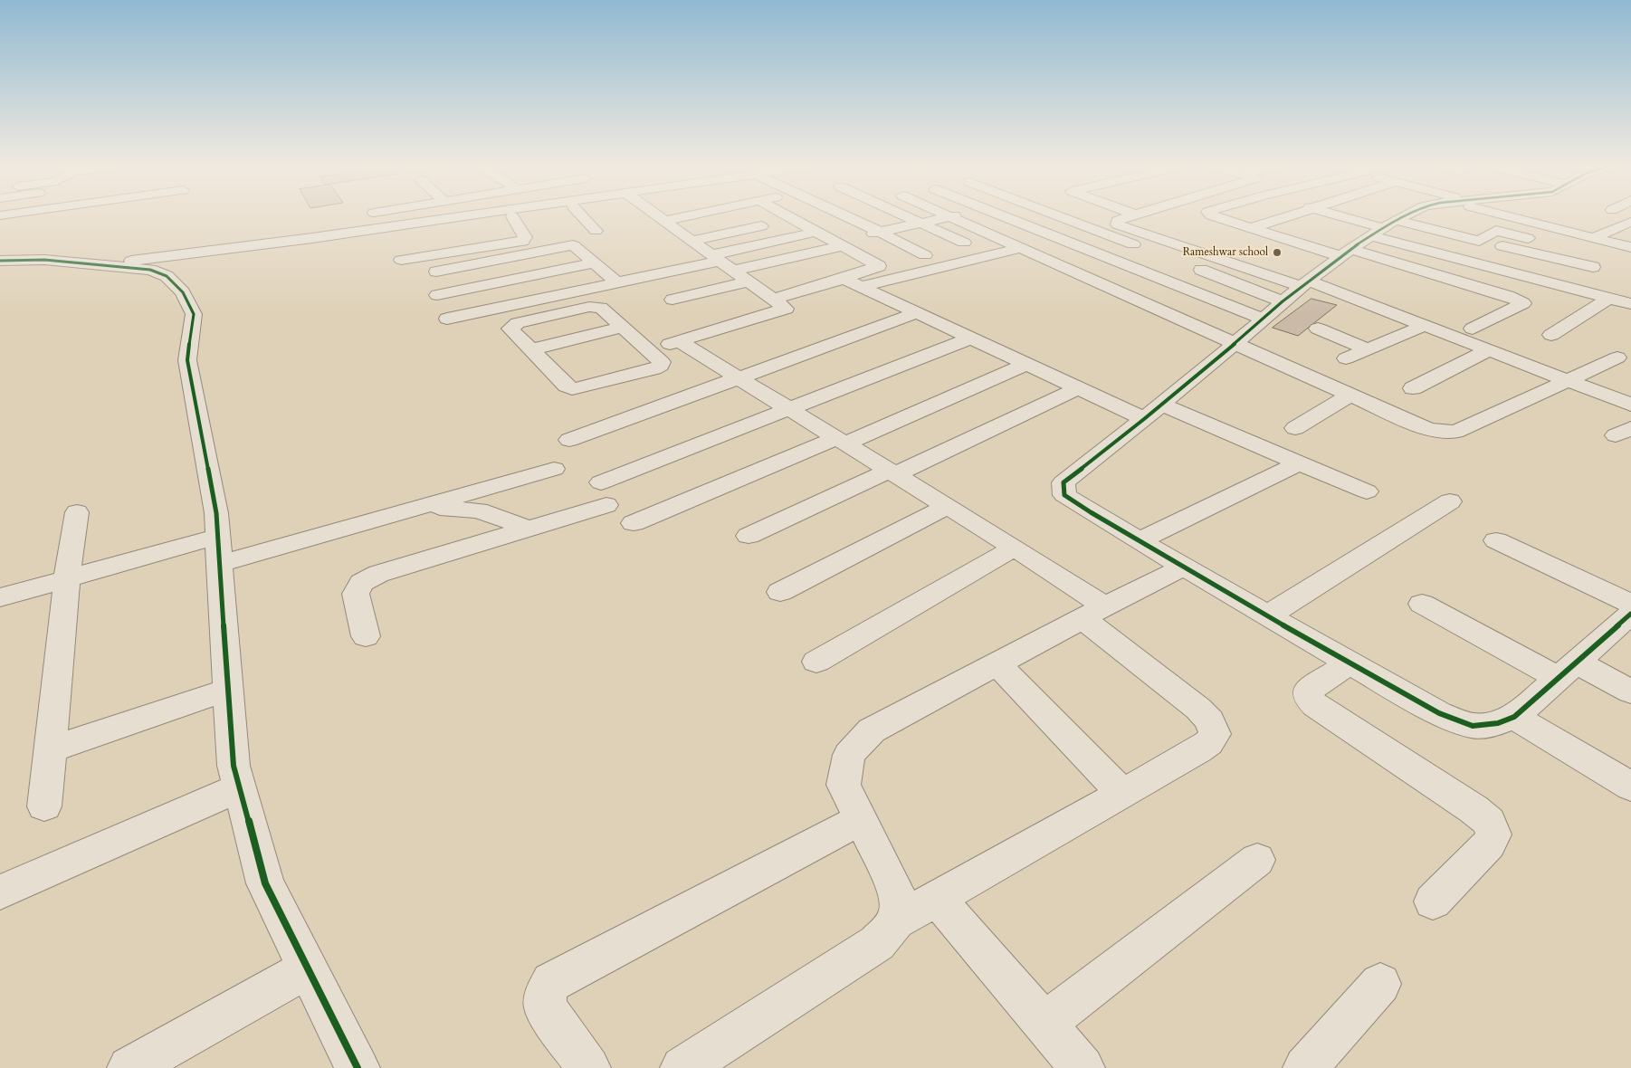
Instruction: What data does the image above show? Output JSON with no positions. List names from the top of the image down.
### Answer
{
  "places": ["Rameshwar school"]
}
